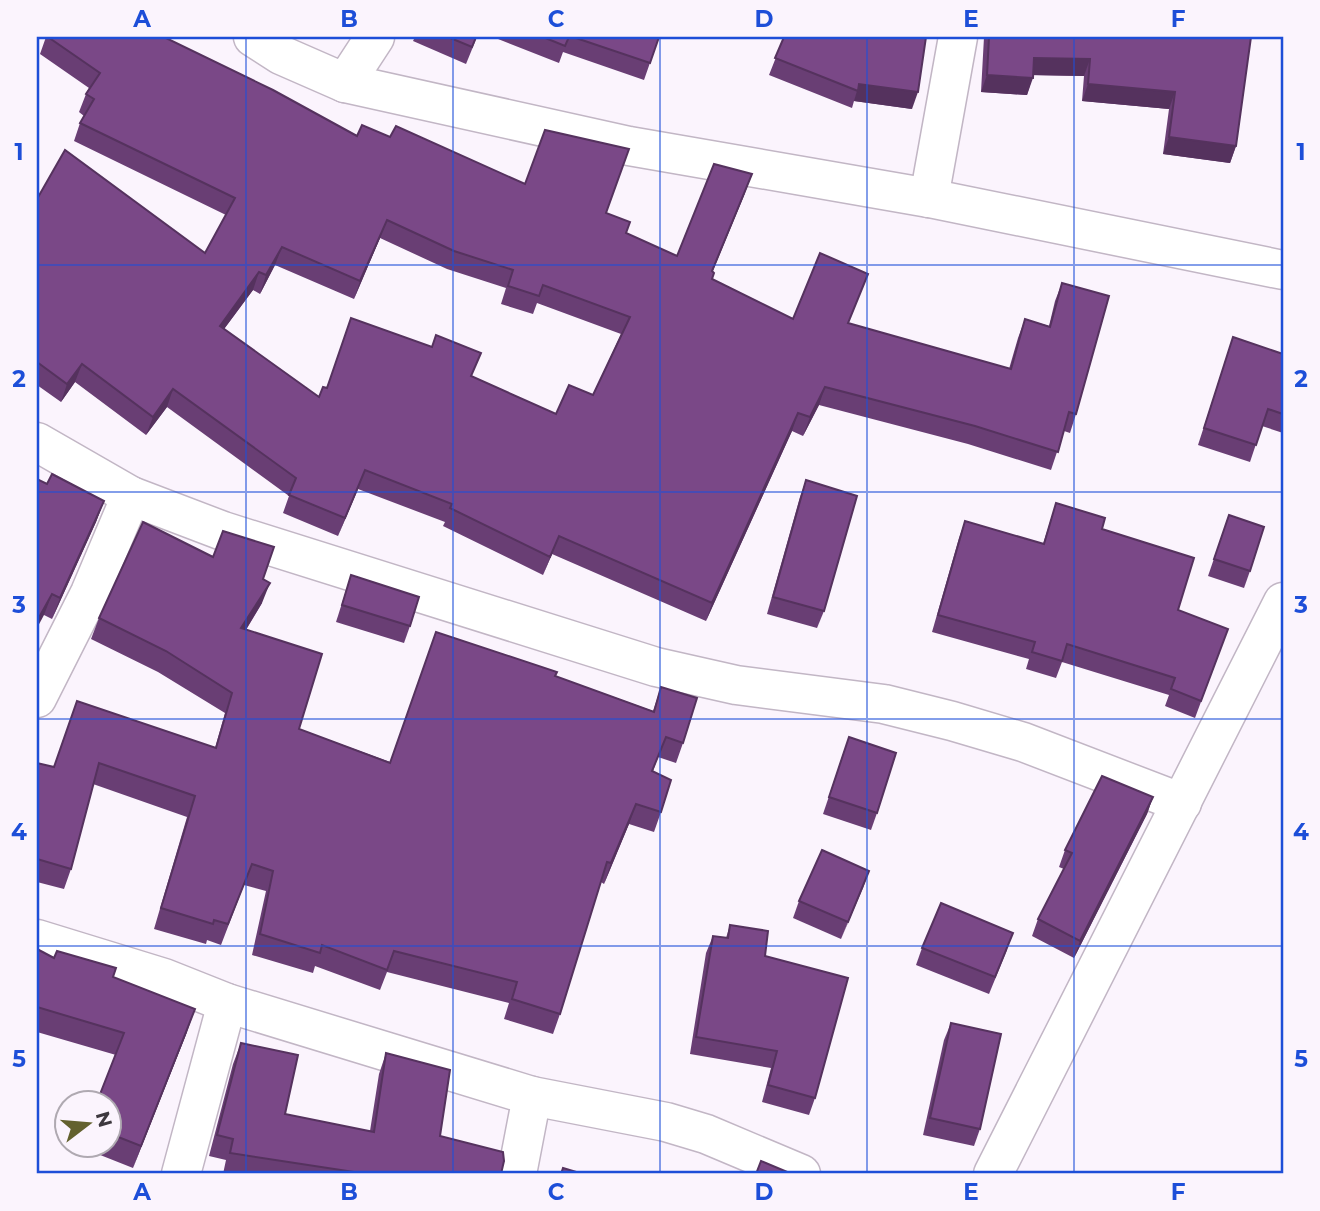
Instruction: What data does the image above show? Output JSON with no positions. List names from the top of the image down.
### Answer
{
  "north": "right",
  "grid": {
    "columns": [
      "A",
      "B",
      "C",
      "D",
      "E",
      "F"
    ],
    "rows": [
      "1",
      "2",
      "3",
      "4",
      "5"
    ]
  }
}
